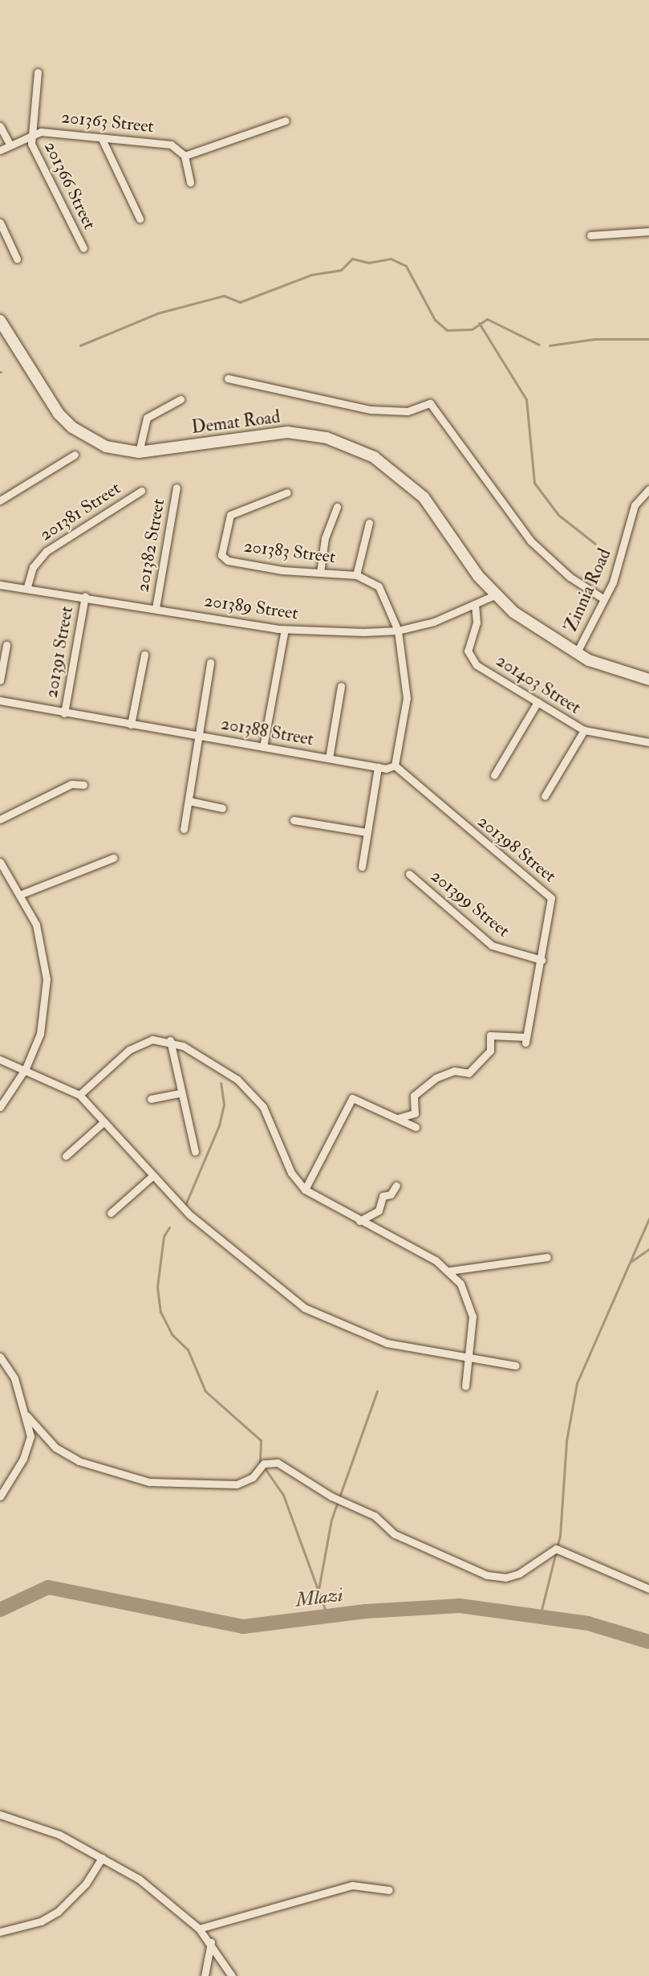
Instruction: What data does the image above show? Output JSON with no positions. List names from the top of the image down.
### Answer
{
  "streets": {
    "street": [
      "201363 Street",
      "201366 Street",
      "Demat Road",
      "201381 Street",
      "201382 Street",
      "201383 Street",
      "Zinnia Road",
      "201389 Street",
      "201391 Street",
      "201403 Street",
      "201388 Street",
      "201398 Street",
      "201399 Street"
    ]
  },
  "crossings": [
    ["201363 Street", "201366 Street"],
    ["Demat Road", "Zinnia Road"],
    ["Demat Road", "201389 Street"],
    ["201381 Street", "201389 Street"],
    ["201382 Street", "201389 Street"],
    ["201383 Street", "201389 Street"],
    ["201389 Street", "201391 Street"],
    ["201389 Street", "201403 Street"],
    ["201391 Street", "201388 Street"],
    ["201388 Street", "201398 Street"],
    ["201398 Street", "201399 Street"]
  ],
  "water": ["Mlazi"]
}
